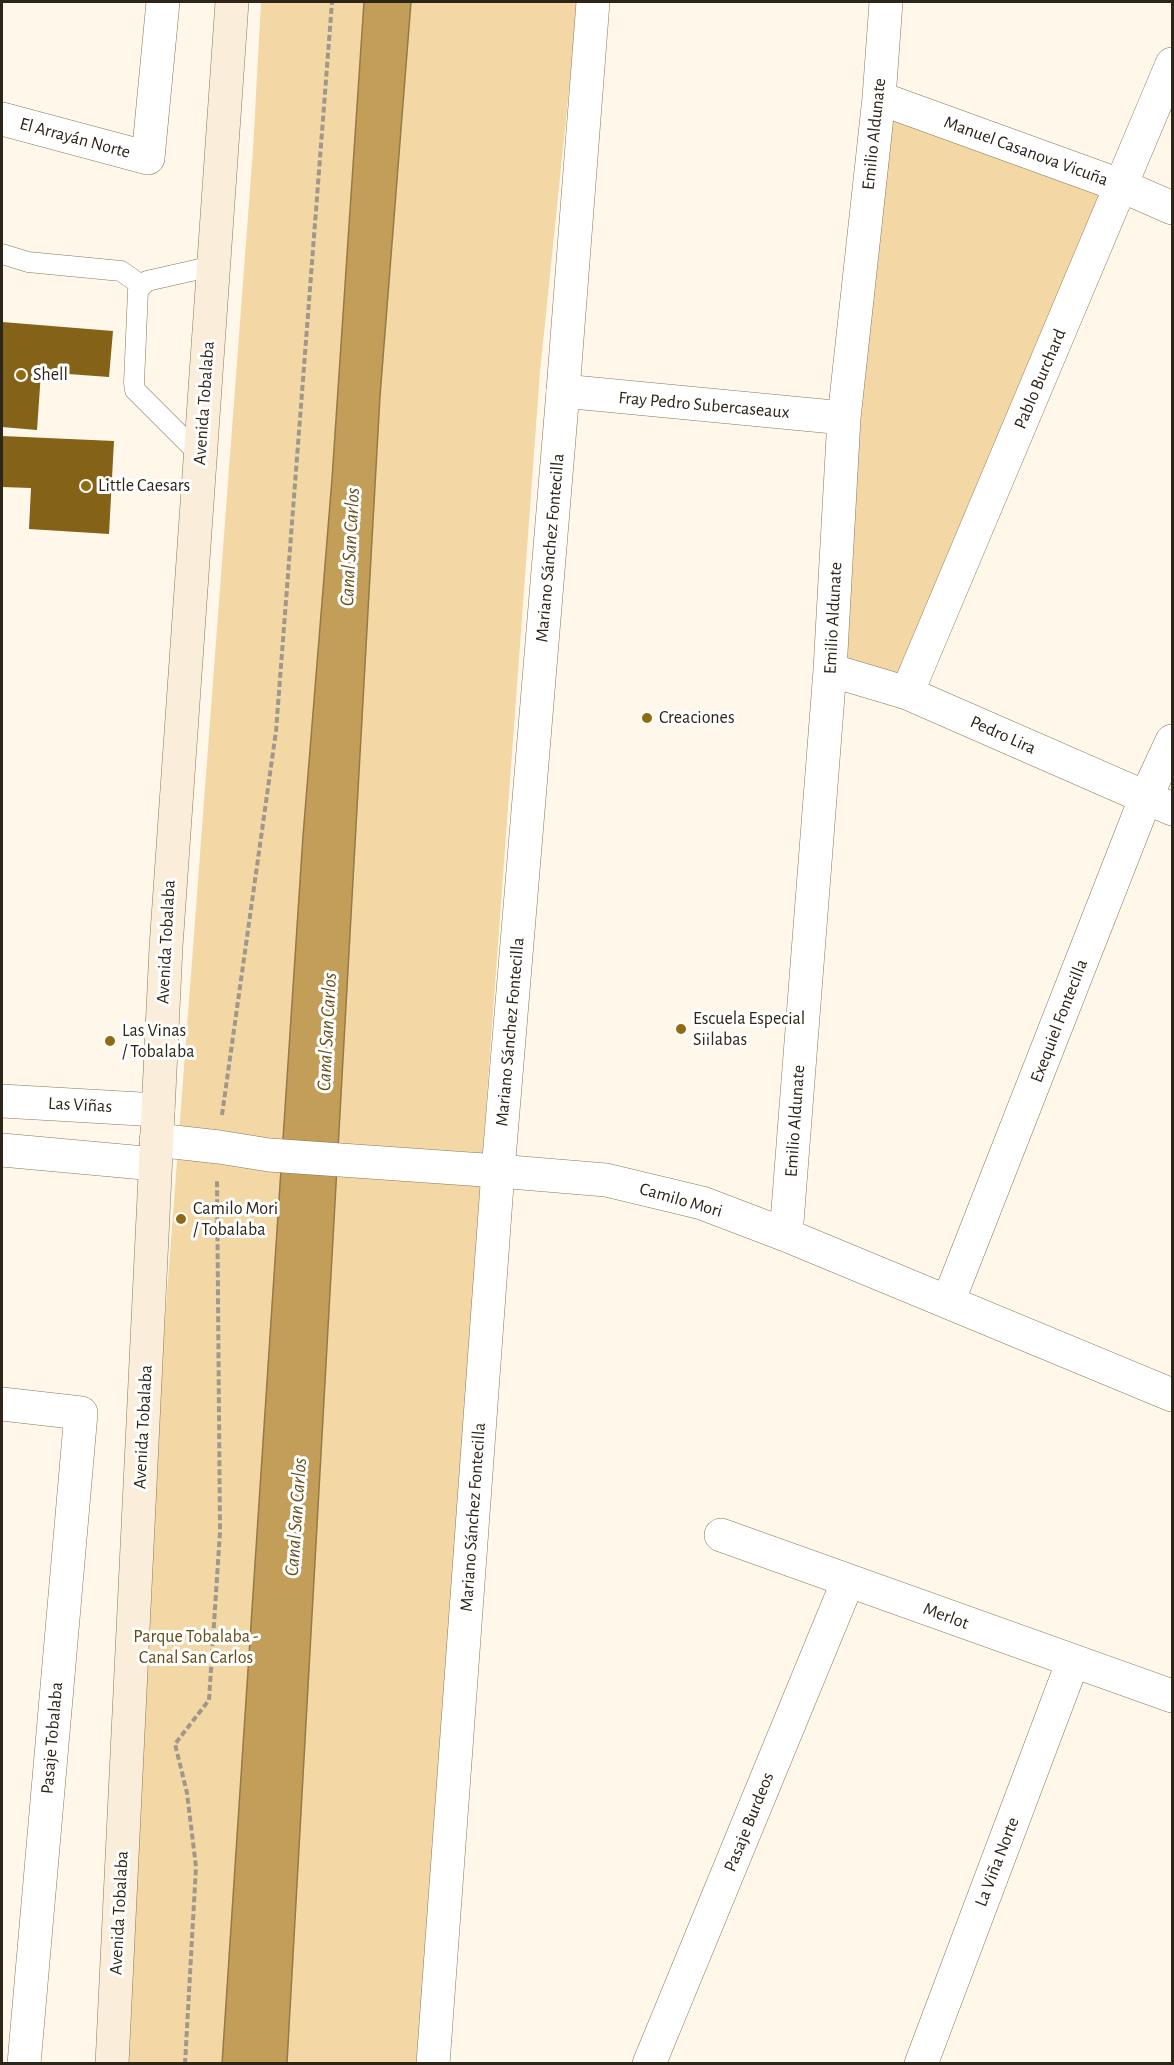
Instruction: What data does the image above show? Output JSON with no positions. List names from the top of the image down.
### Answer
{
  "streets": {
    "main road": ["Avenida Tobalaba"],
    "street": [
      "Emilio Aldunate",
      "El Arrayán Norte",
      "Manuel Casanova Vicuña",
      "Pablo Burchard",
      "Fray Pedro Subercaseaux",
      "Mariano Sánchez Fontecilla",
      "Pedro Lira",
      "Exequiel Fontecilla",
      "Las Viñas",
      "Camilo Mori",
      "Merlot",
      "Pasaje Tobalaba",
      "Pasaje Burdeos",
      "La Viña Norte"
    ]
  },
  "crossings": [
    ["Emilio Aldunate", "Manuel Casanova Vicuña"],
    ["Emilio Aldunate", "Fray Pedro Subercaseaux"],
    ["Emilio Aldunate", "Pedro Lira"],
    ["Emilio Aldunate", "Camilo Mori"],
    ["Manuel Casanova Vicuña", "Pablo Burchard"],
    ["Pablo Burchard", "Pedro Lira"],
    ["Avenida Tobalaba", "Las Viñas"],
    ["Avenida Tobalaba", "Camilo Mori"],
    ["Fray Pedro Subercaseaux", "Mariano Sánchez Fontecilla"],
    ["Mariano Sánchez Fontecilla", "Camilo Mori"],
    ["Pedro Lira", "Exequiel Fontecilla"],
    ["Exequiel Fontecilla", "Camilo Mori"],
    ["Las Viñas", "Camilo Mori"],
    ["Merlot", "Pasaje Burdeos"],
    ["Merlot", "La Viña Norte"]
  ],
  "water": ["Canal San Carlos"],
  "parks": ["Parque Tobalaba - Canal San Carlos"],
  "places": [
    "Shell",
    "Little Caesars",
    "Creaciones",
    "Escuela Especial Siilabas",
    "Las Vinas / Tobalaba",
    "Camilo Mori / Tobalaba"
  ]
}
